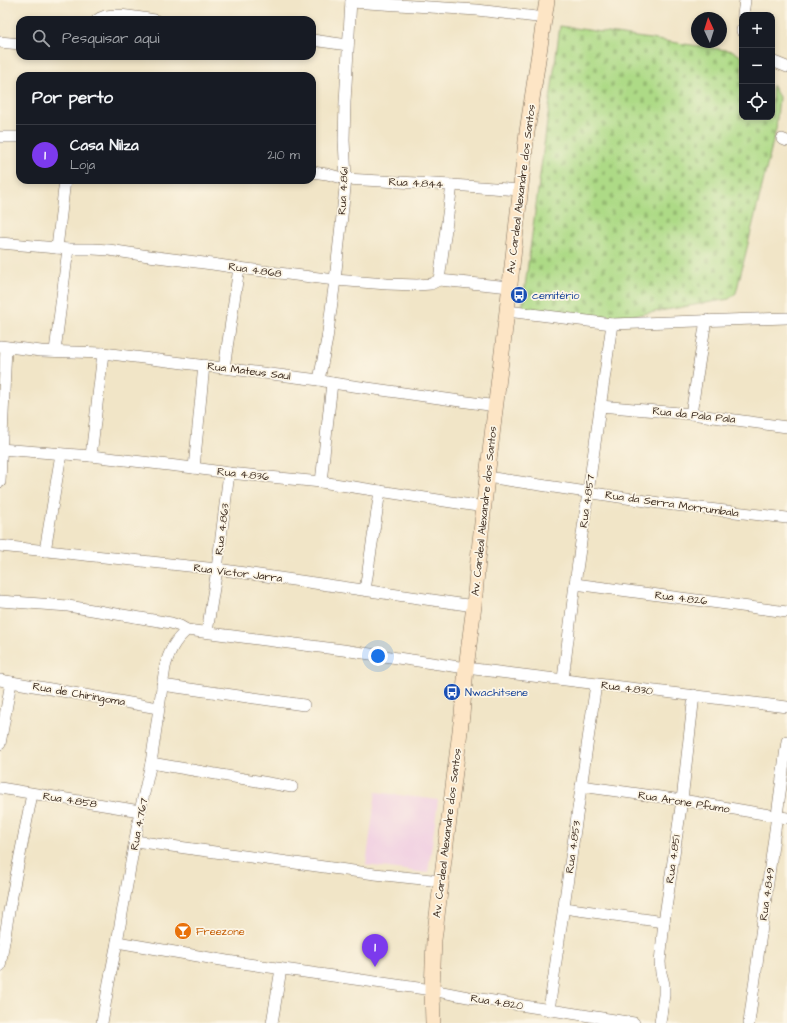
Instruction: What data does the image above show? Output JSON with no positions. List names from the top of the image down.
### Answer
{
  "streets": {
    "street": [
      "Rua 4.844",
      "Av. Cardeal Alexandre dos Santos",
      "Rua 4.861",
      "Rua 4.868",
      "Rua Mateus Saul",
      "Rua da Pala Pala",
      "Rua 4.836",
      "Rua 4.857",
      "Rua da Serra Morrumbala",
      "Rua 4.863",
      "Rua Victor Jarra",
      "Rua 4.826",
      "Rua 4.830",
      "Rua de Chiringoma",
      "Rua 4.858",
      "Rua Arone Pfumo",
      "Rua 4.767",
      "Rua 4.853",
      "Rua 4.851",
      "Rua 4.849",
      "Rua 4.820"
    ]
  },
  "crossings": [
    ["Rua 4.844", "Av. Cardeal Alexandre dos Santos"],
    ["Rua 4.844", "Rua 4.861"],
    ["Av. Cardeal Alexandre dos Santos", "Rua 4.868"],
    ["Av. Cardeal Alexandre dos Santos", "Rua Mateus Saul"],
    ["Av. Cardeal Alexandre dos Santos", "Rua 4.836"],
    ["Av. Cardeal Alexandre dos Santos", "Rua da Serra Morrumbala"],
    ["Av. Cardeal Alexandre dos Santos", "Rua Victor Jarra"],
    ["Av. Cardeal Alexandre dos Santos", "Rua 4.830"],
    ["Av. Cardeal Alexandre dos Santos", "Rua 4.820"],
    ["Rua 4.861", "Rua 4.868"],
    ["Rua 4.861", "Rua Mateus Saul"],
    ["Rua da Pala Pala", "Rua 4.857"],
    ["Rua 4.836", "Rua 4.863"],
    ["Rua 4.857", "Rua da Serra Morrumbala"],
    ["Rua 4.857", "Rua 4.826"],
    ["Rua 4.857", "Rua 4.830"],
    ["Rua 4.863", "Rua Victor Jarra"],
    ["Rua 4.863", "Rua 4.830"],
    ["Rua 4.830", "Rua 4.767"],
    ["Rua 4.830", "Rua 4.853"],
    ["Rua 4.830", "Rua 4.851"],
    ["Rua de Chiringoma", "Rua 4.767"],
    ["Rua 4.858", "Rua 4.767"],
    ["Rua Arone Pfumo", "Rua 4.853"],
    ["Rua Arone Pfumo", "Rua 4.851"],
    ["Rua Arone Pfumo", "Rua 4.849"],
    ["Rua 4.767", "Rua 4.820"],
    ["Rua 4.853", "Rua 4.820"]
  ],
  "places": {
    "bus stop": ["cemitério", "Nwachitsene"],
    "bar": ["Freezone"]
  },
  "north": "top",
  "page": {
    "map_buttons": ["+", "−"],
    "search": "Pesquisar aqui",
    "heading": "Por perto",
    "list": [
      {
        "mark": "1",
        "name": "Casa Nilza",
        "note": "Loja",
        "value": "210 m"
      }
    ],
    "pins": "1"
  }
}
